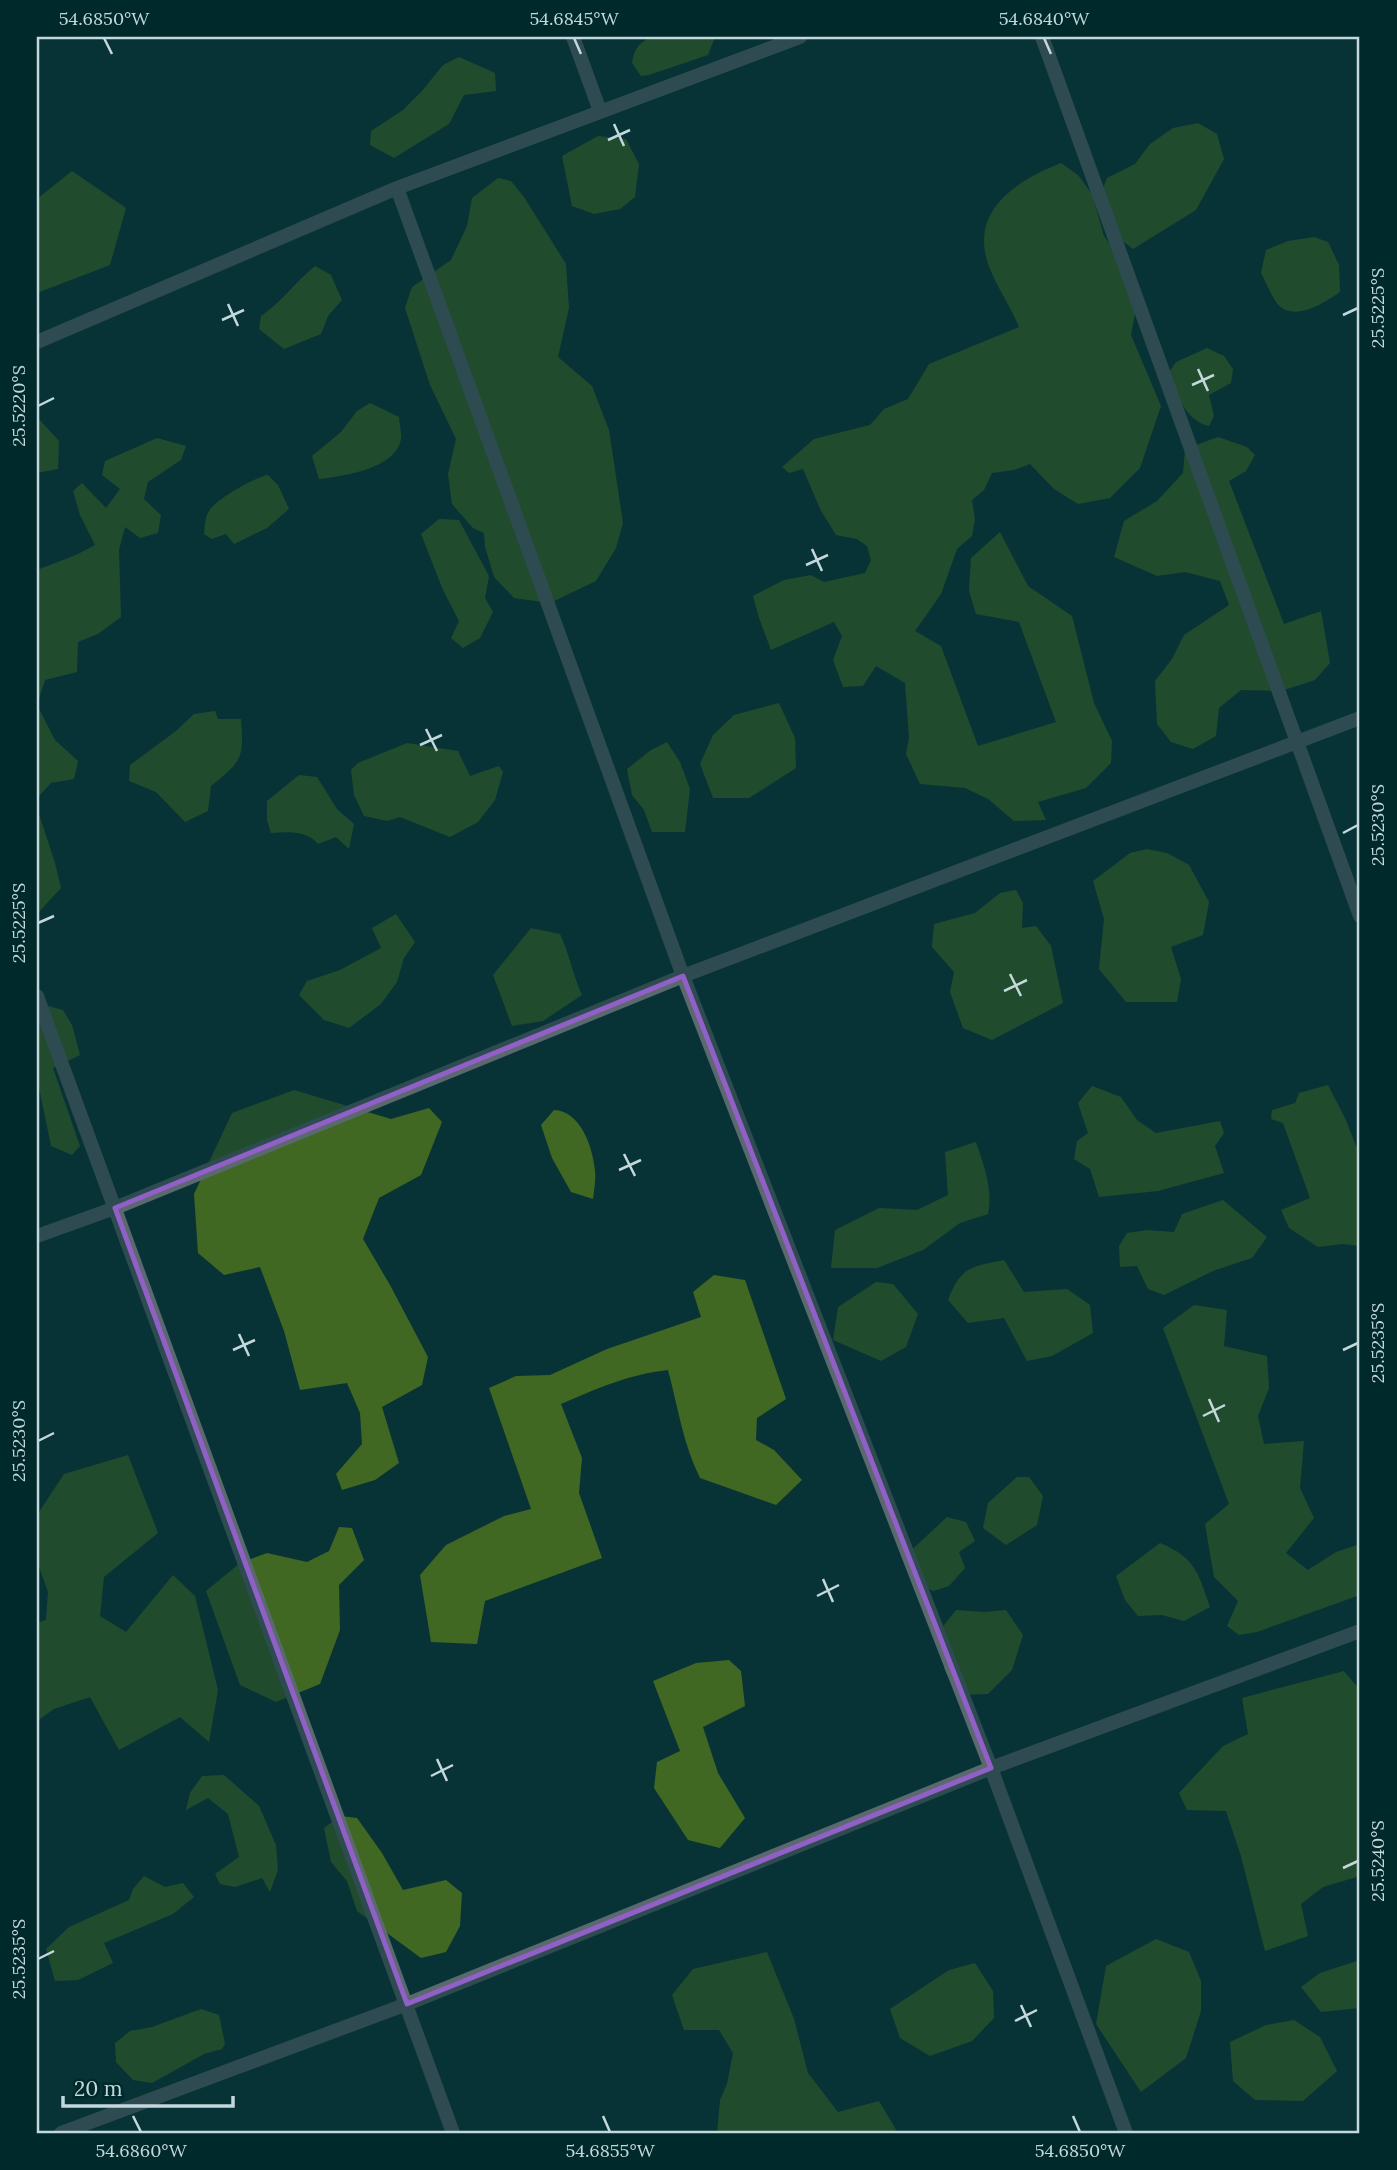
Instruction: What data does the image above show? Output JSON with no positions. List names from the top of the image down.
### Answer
{
  "scale_bar": "20 m",
  "coordinates": [
    "54.6850°W",
    "54.6845°W",
    "54.6840°W",
    "25.5225°S",
    "25.5220°S",
    "25.5230°S",
    "25.5235°S",
    "25.5240°S",
    "54.6860°W",
    "54.6855°W"
  ]
}
